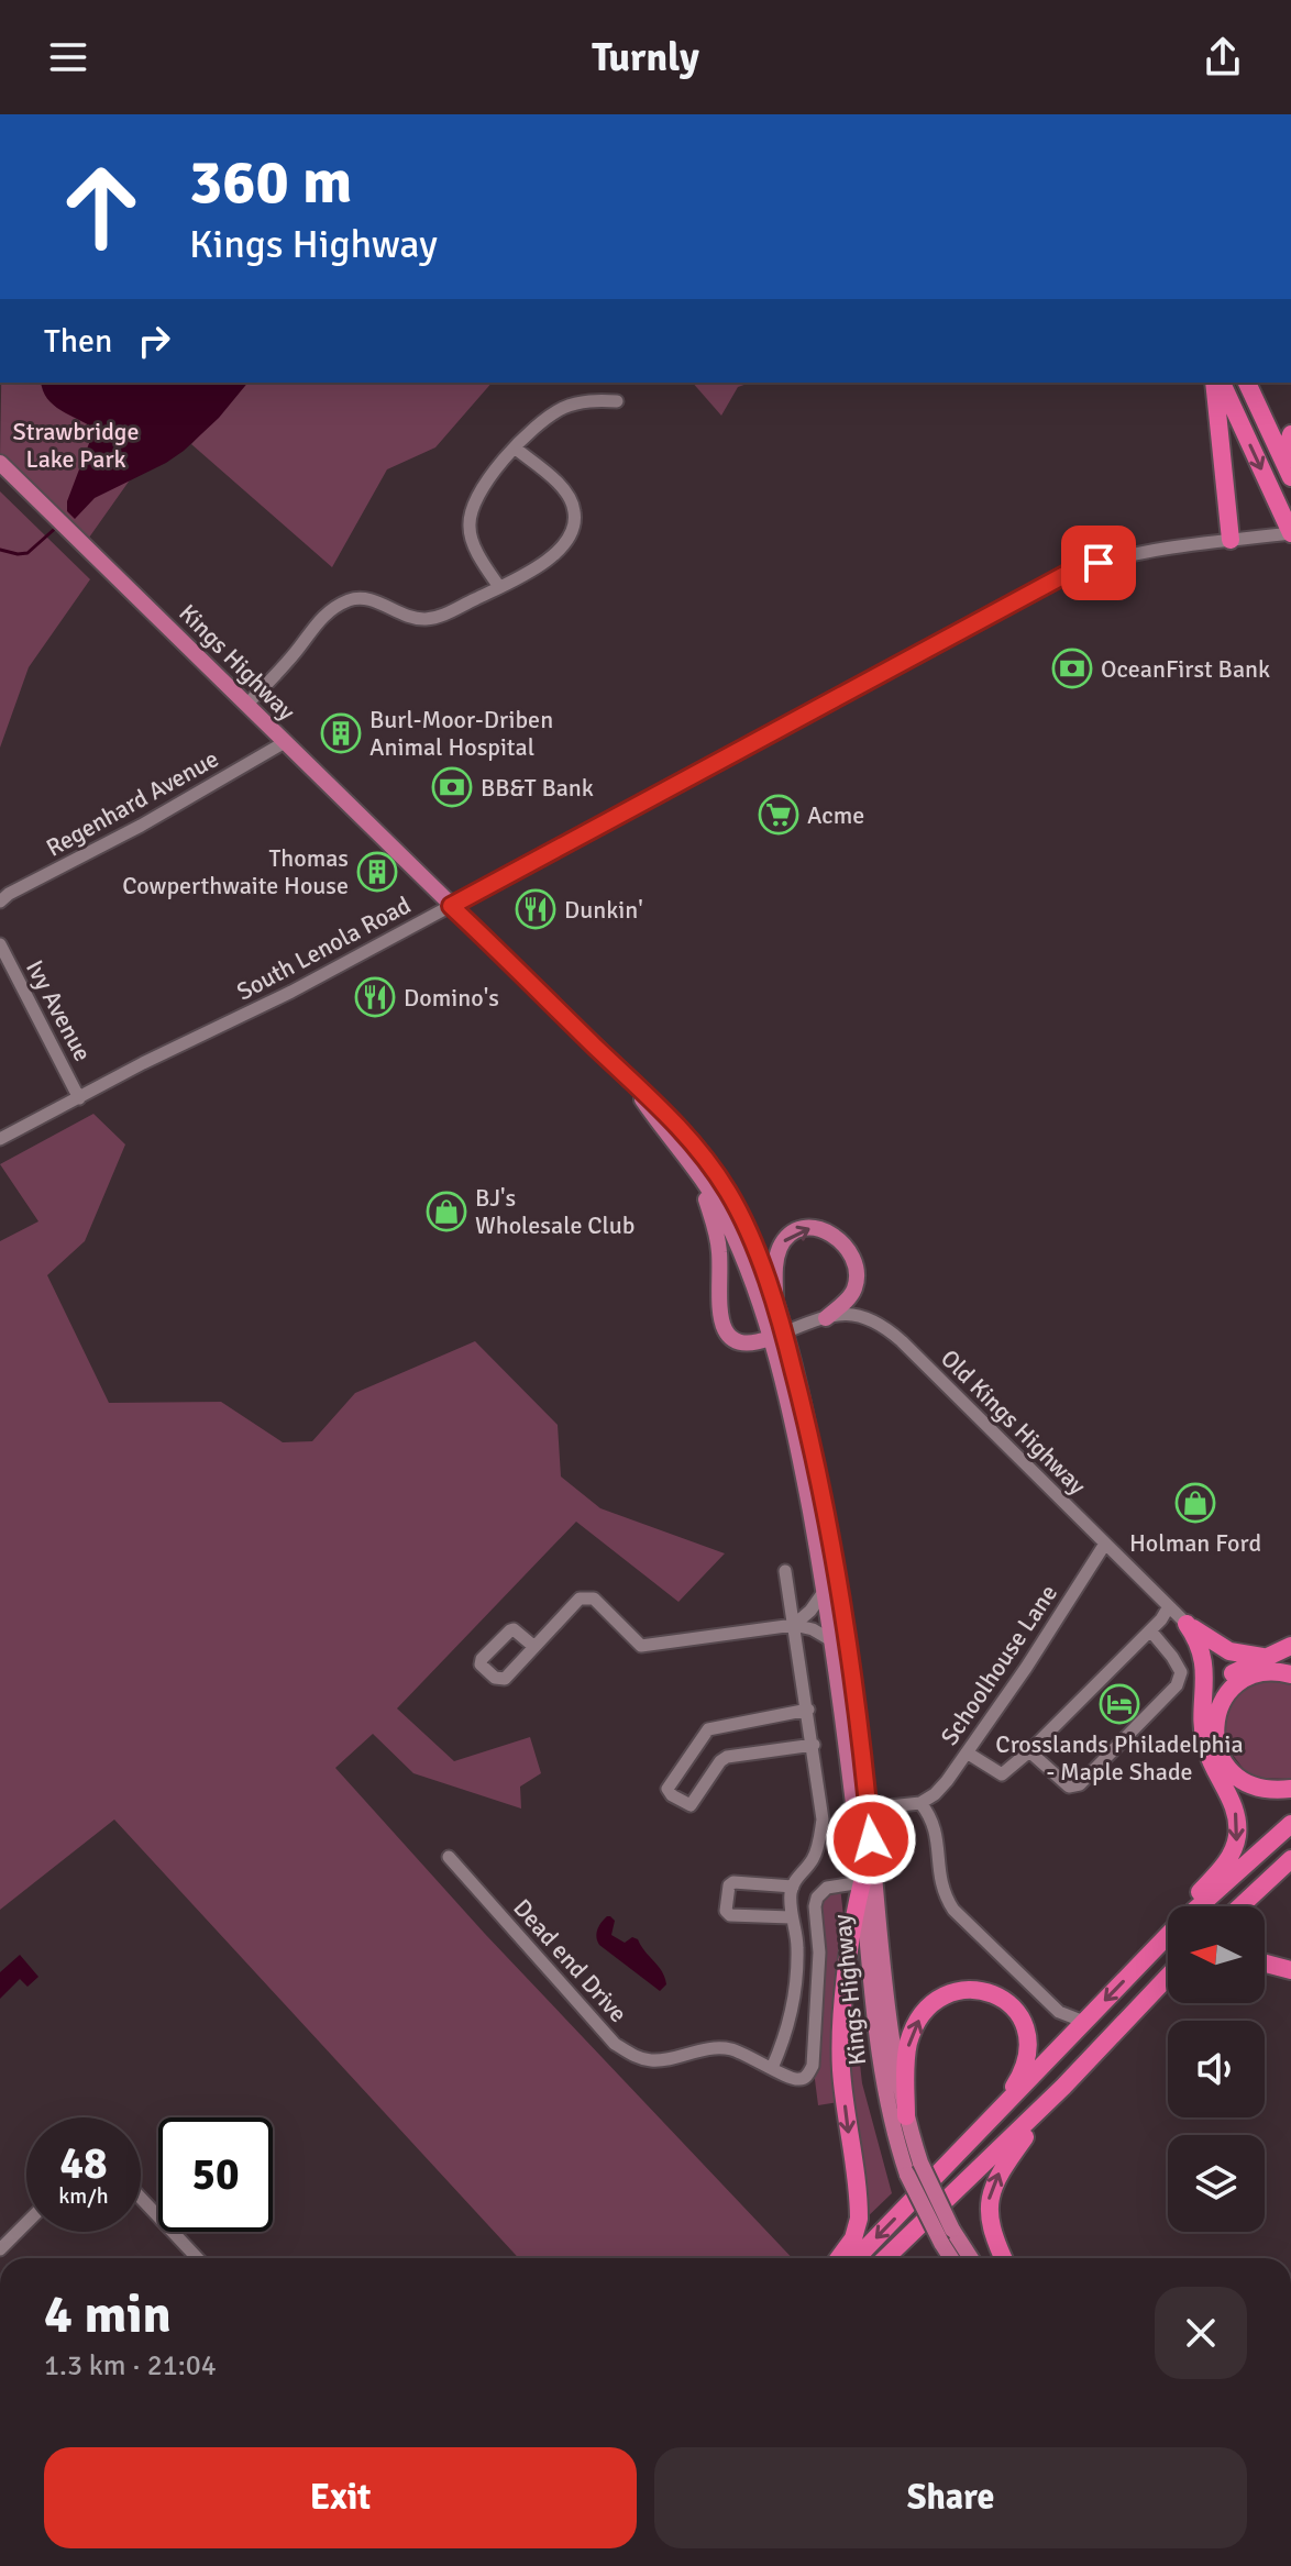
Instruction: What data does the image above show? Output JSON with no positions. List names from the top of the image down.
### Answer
{
  "streets": {
    "main road": ["Kings Highway"],
    "street": [
      "Regenhard Avenue",
      "South Lenola Road",
      "Ivy Avenue",
      "Old Kings Highway",
      "Schoolhouse Lane",
      "Dead end Drive"
    ]
  },
  "crossings": [
    ["Kings Highway", "Regenhard Avenue"],
    ["Kings Highway", "South Lenola Road"],
    ["Kings Highway", "Old Kings Highway"],
    ["Kings Highway", "Dead end Drive"],
    ["South Lenola Road", "Ivy Avenue"],
    ["Old Kings Highway", "Schoolhouse Lane"]
  ],
  "parks": ["Strawbridge Lake Park"],
  "places": {
    "bank": ["OceanFirst Bank", "BB&T Bank"],
    "building": ["Burl-Moor-Driben Animal Hospital", "Thomas Cowperthwaite House"],
    "supermarket": ["Acme"],
    "restaurant": ["Dunkin'", "Domino's"],
    "shop": ["BJ's Wholesale Club", "Holman Ford"],
    "hotel": ["Crosslands Philadelphia - Maple Shade"]
  },
  "north": "left",
  "page": {
    "header": "Turnly",
    "turn": ["360 m", "Kings Highway"],
    "then": "Then",
    "speed": "48 km/h",
    "limit": "50",
    "heading": ["4 min", "1.3 km · 21:04"],
    "buttons": ["Exit", "Share"]
  }
}
